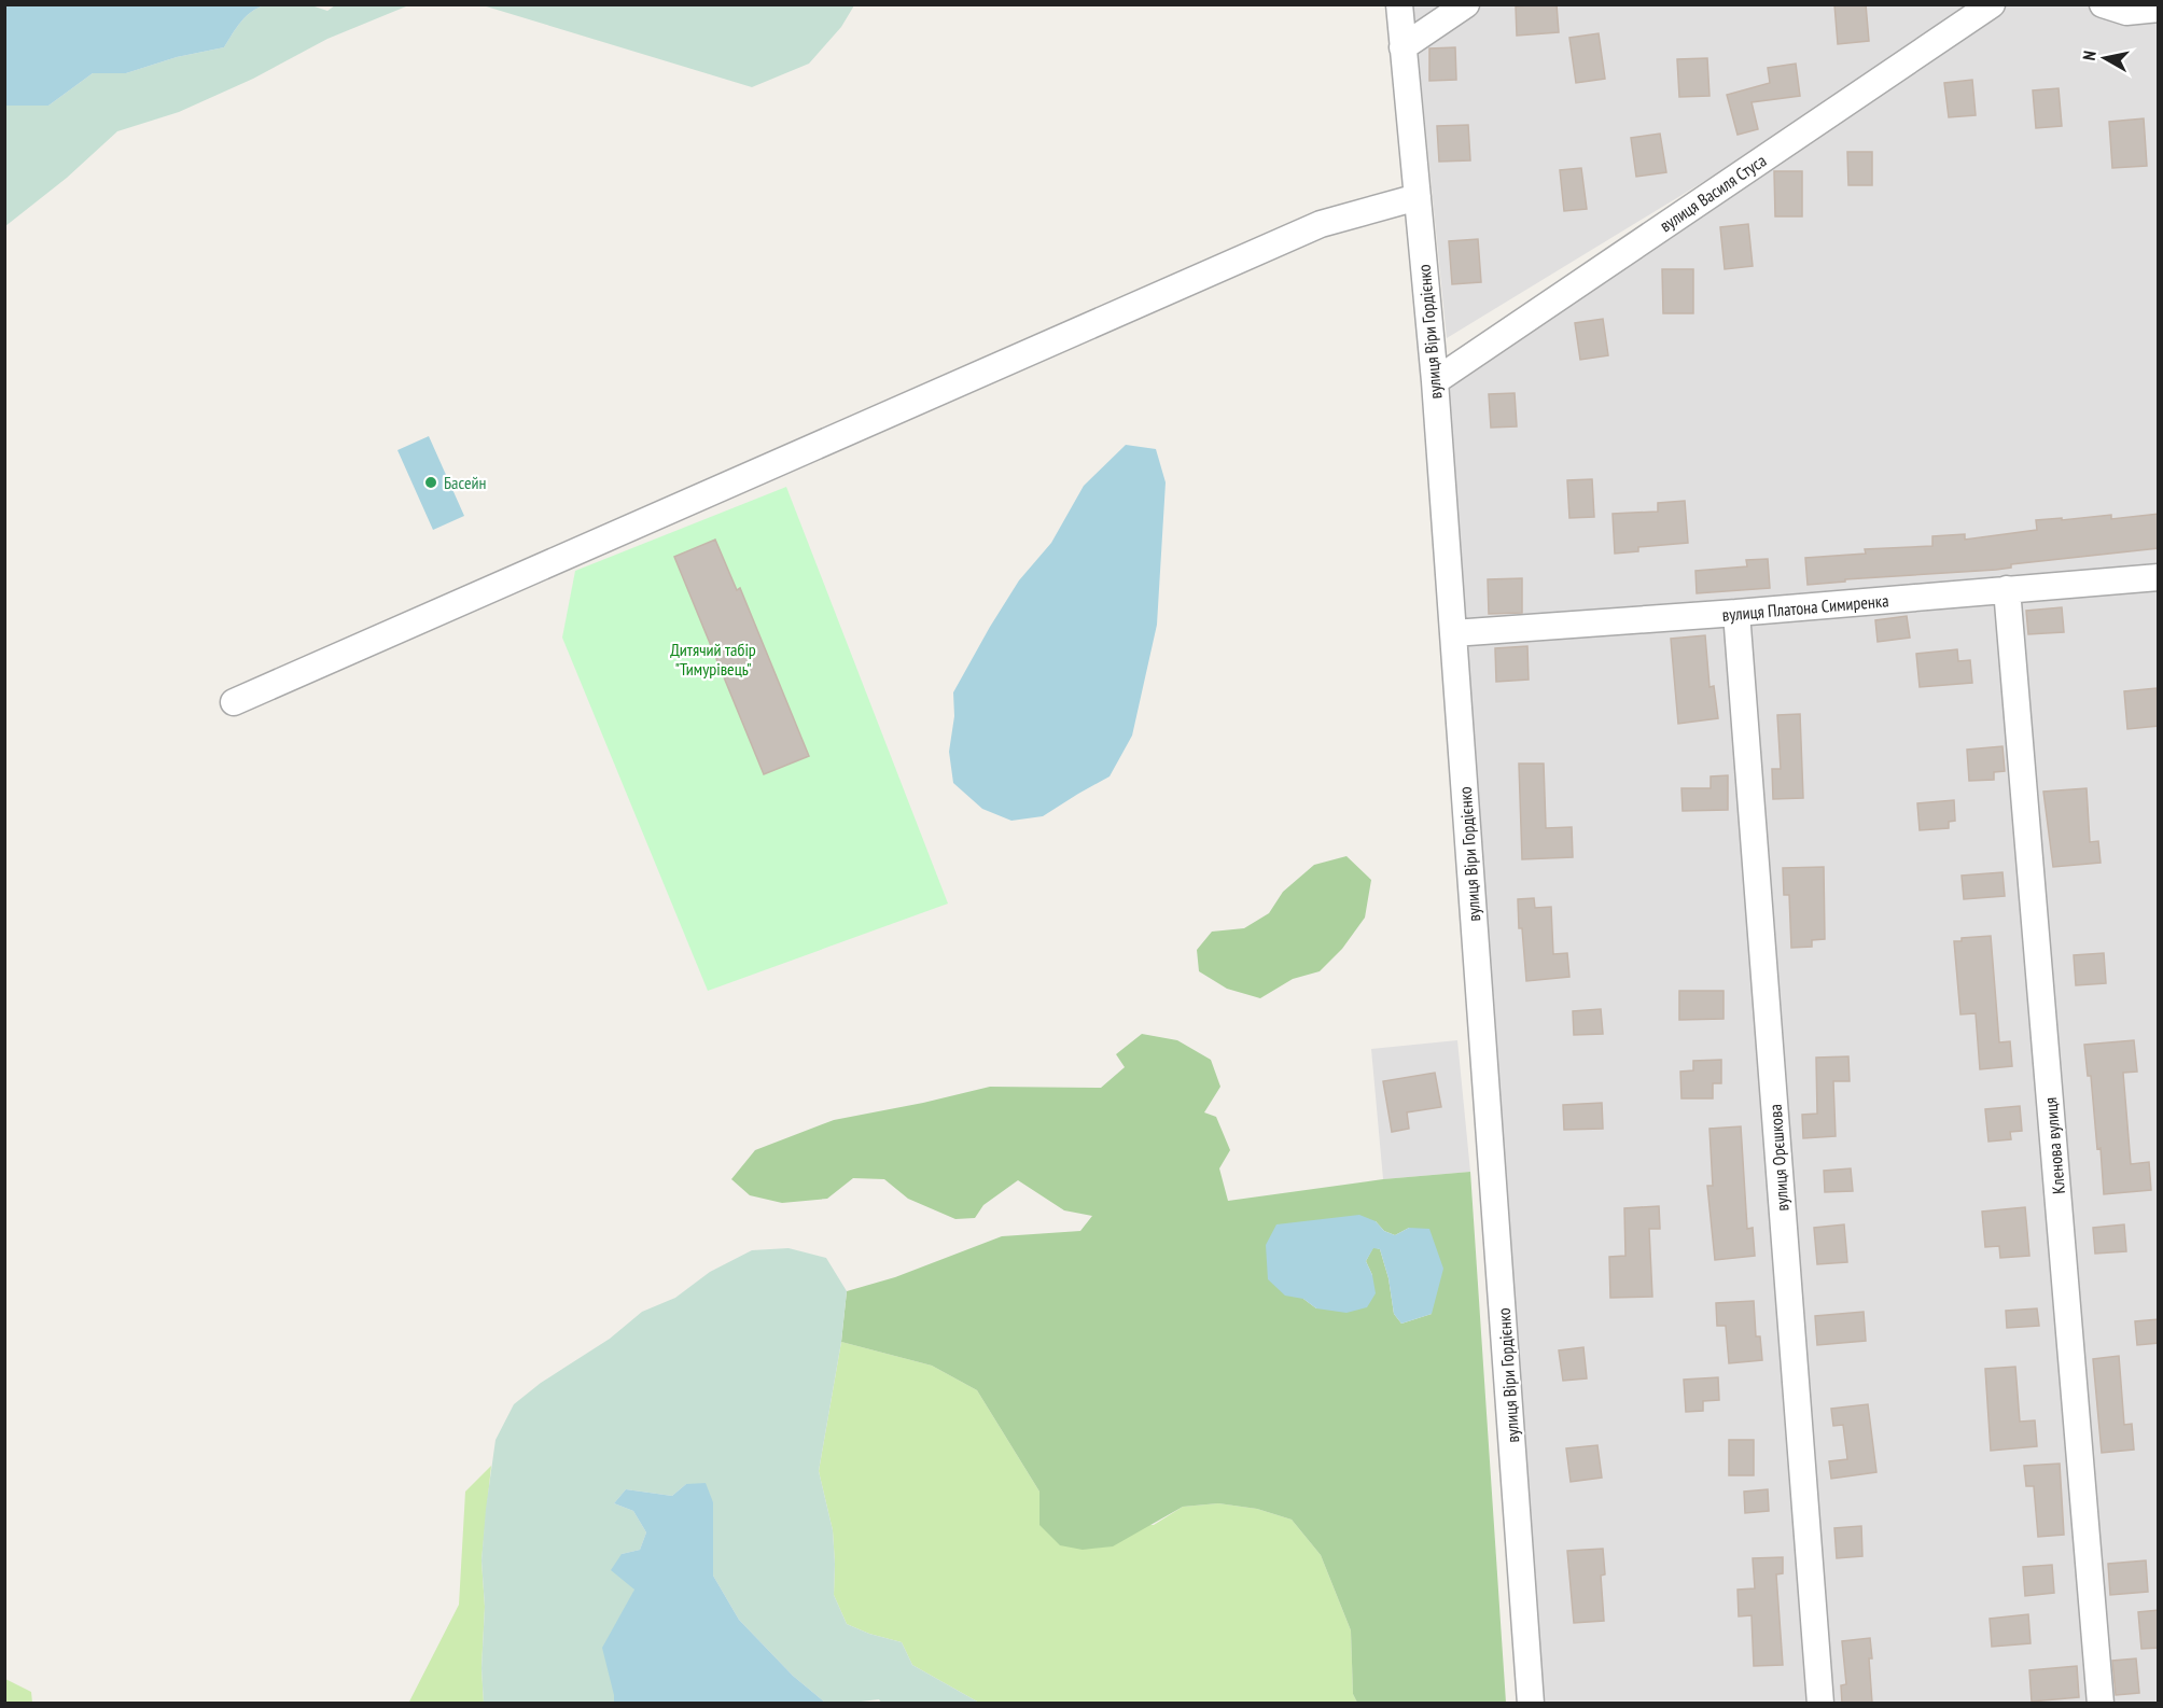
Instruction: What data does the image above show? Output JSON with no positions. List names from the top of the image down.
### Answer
{
  "streets": {
    "street": [
      "вулиця Василя Стуса",
      "вулиця Віри Гордієнко",
      "вулиця Платона Симиренка",
      "Кленова вулиця",
      "вулиця Орєшкова"
    ]
  },
  "crossings": [
    ["вулиця Василя Стуса", "вулиця Віри Гордієнко"],
    ["вулиця Віри Гордієнко", "вулиця Платона Симиренка"],
    ["вулиця Платона Симиренка", "Кленова вулиця"],
    ["вулиця Платона Симиренка", "вулиця Орєшкова"]
  ],
  "parks": ["Дитячий табір \"Тимурівець\""],
  "places": ["Басейн"],
  "north": "left"
}
